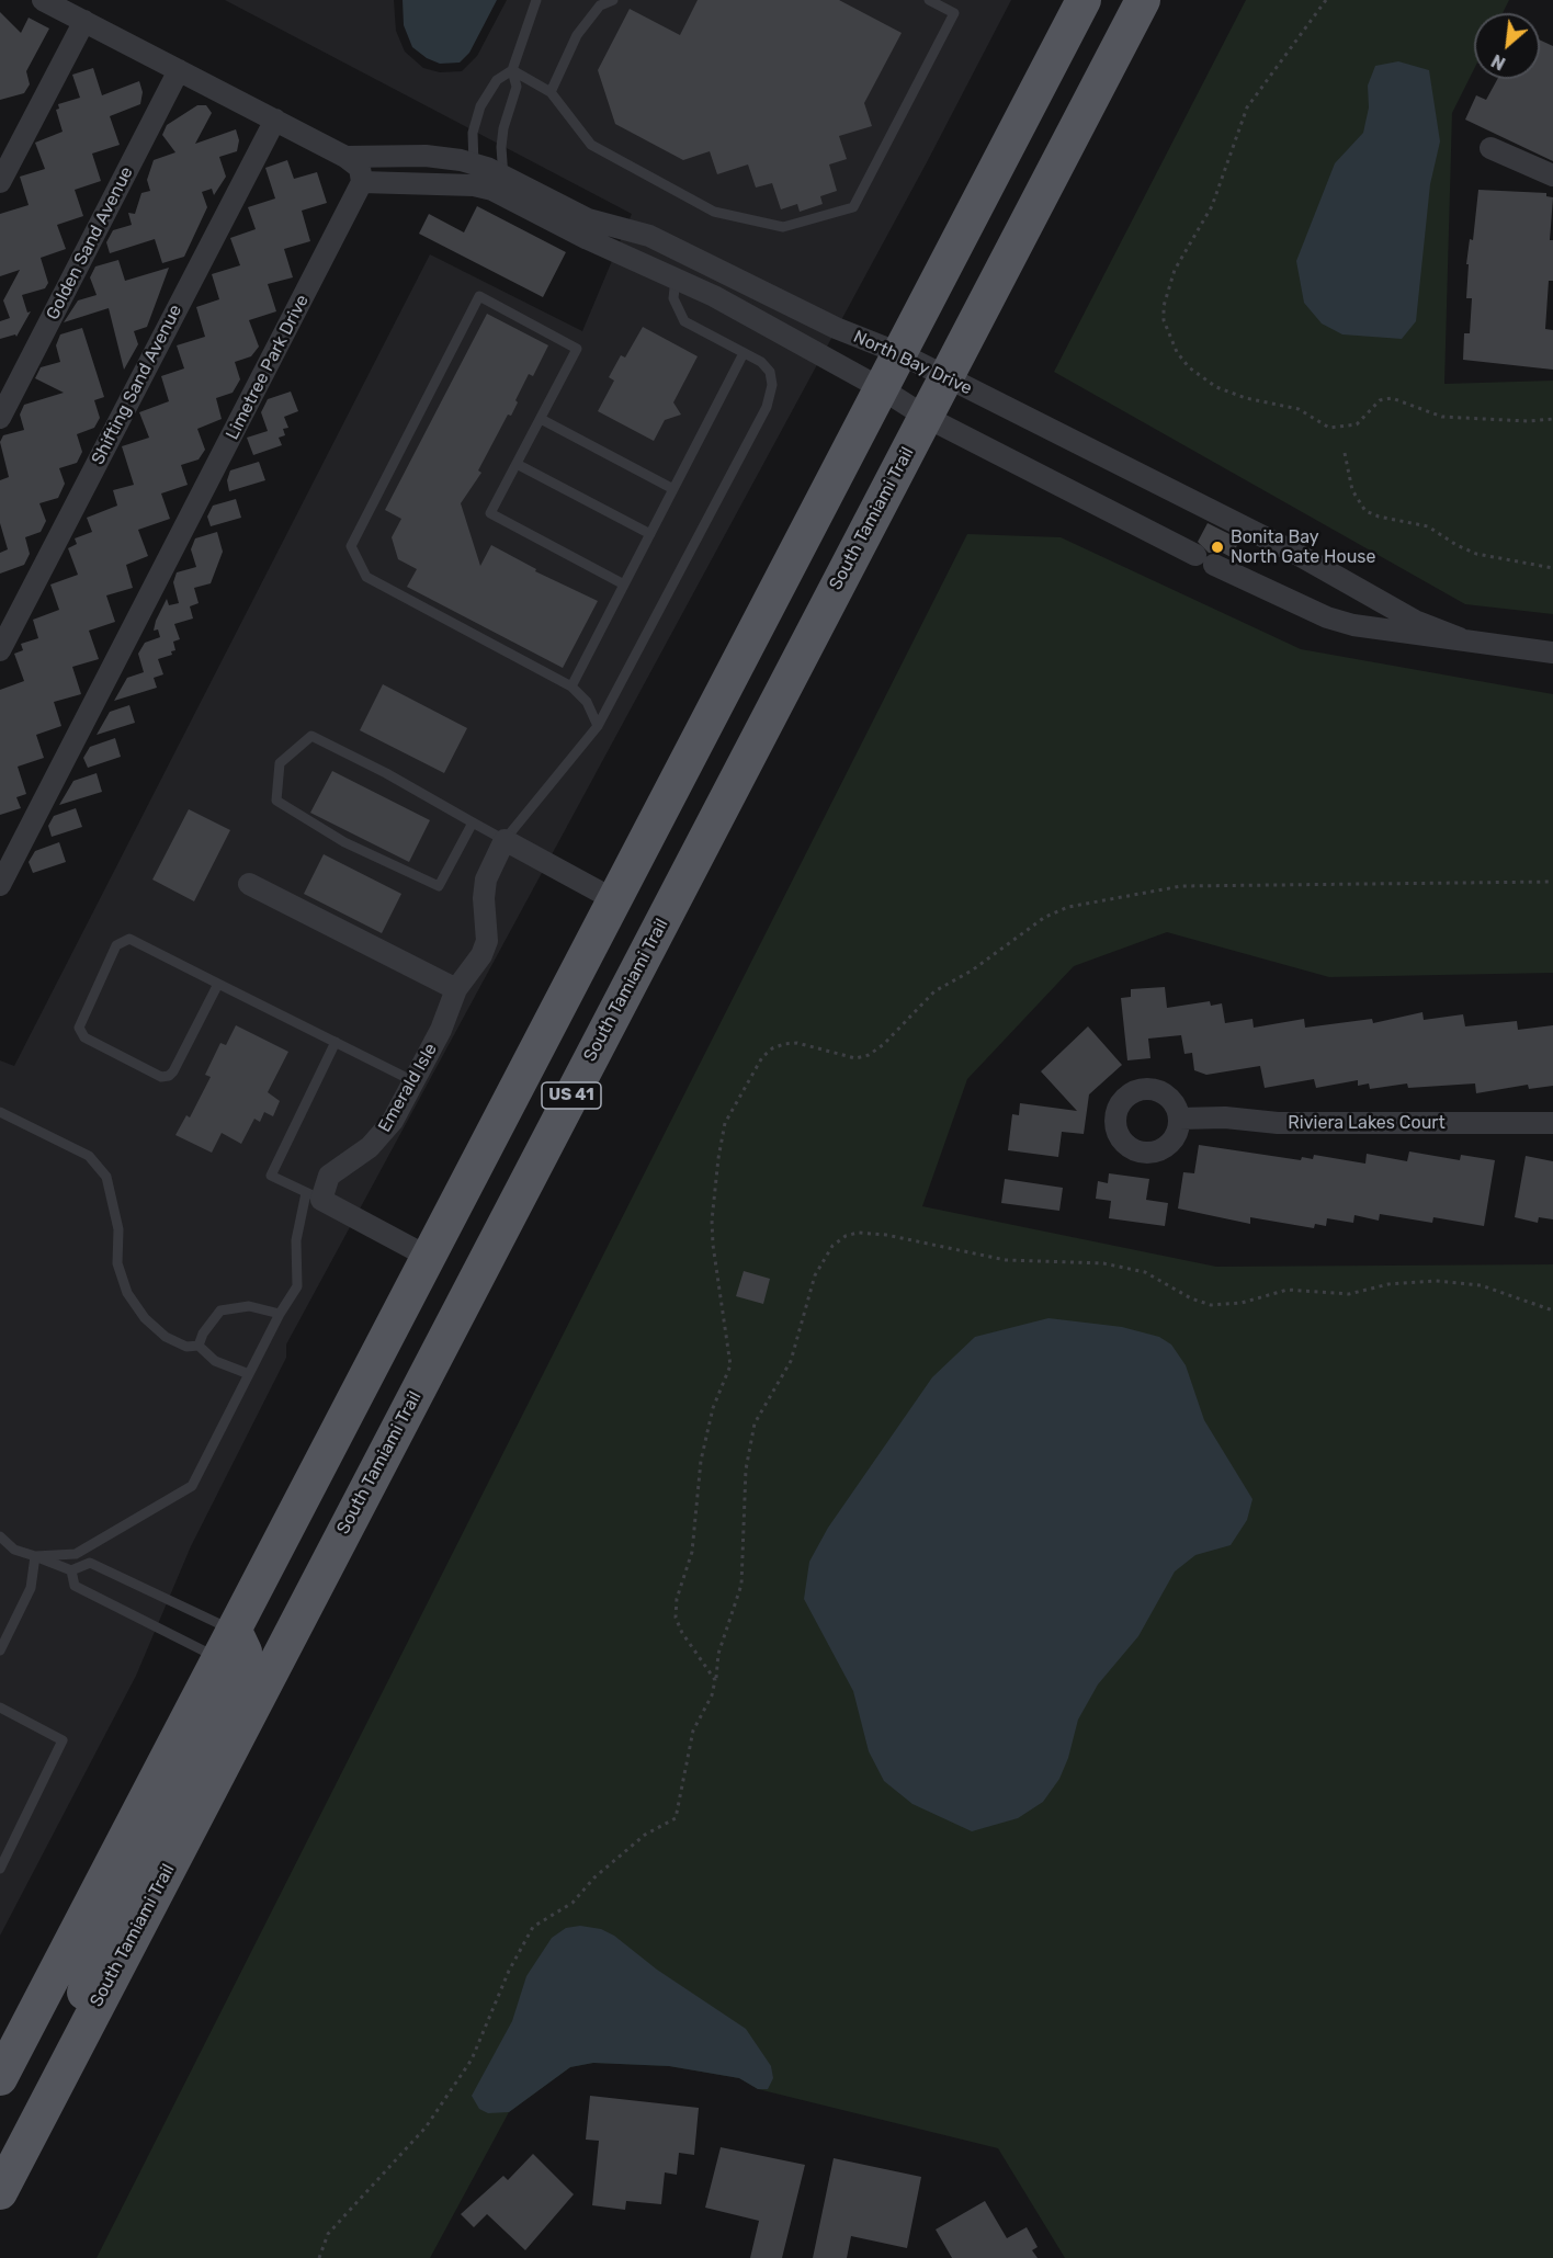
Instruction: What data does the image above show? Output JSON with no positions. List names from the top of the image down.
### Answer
{
  "streets": {
    "main road": ["South Tamiami Trail", "US 41"],
    "street": [
      "Golden Sand Avenue",
      "North Bay Drive",
      "Limetree Park Drive",
      "Shifting Sand Avenue",
      "Emerald Isle",
      "Riviera Lakes Court"
    ]
  },
  "crossings": [
    ["North Bay Drive", "Limetree Park Drive"],
    ["North Bay Drive", "South Tamiami Trail"],
    ["North Bay Drive", "US 41"]
  ],
  "places": ["Bonita Bay North Gate House"],
  "north": "bottom left"
}
